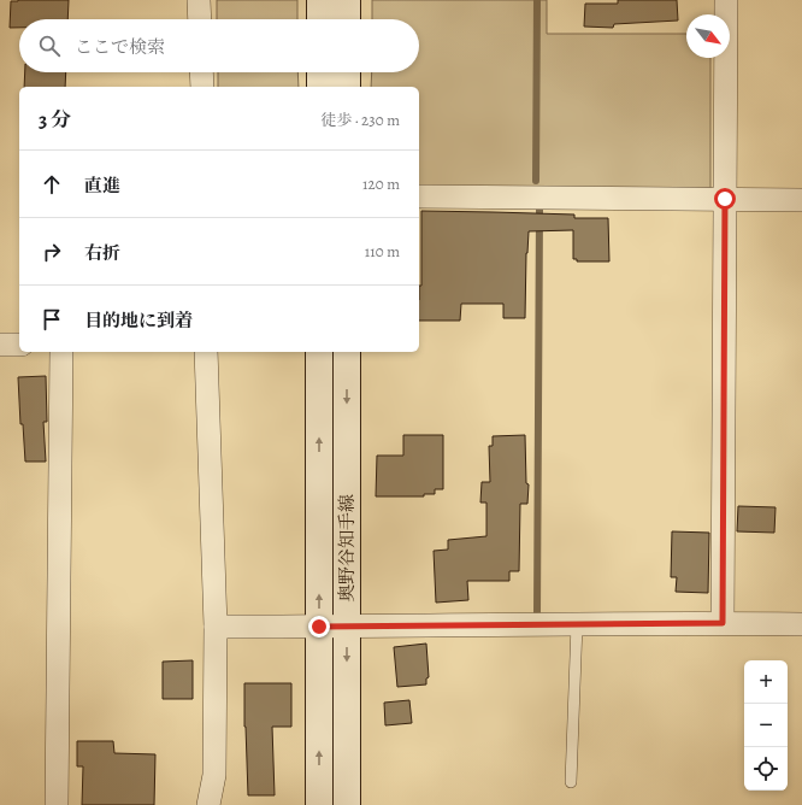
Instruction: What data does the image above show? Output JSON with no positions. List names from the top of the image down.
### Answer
{
  "streets": {
    "main road": ["奥野谷知手線"]
  },
  "north": "bottom right",
  "page": {
    "search": "ここで検索",
    "heading": ["3 分", "徒歩 · 230 m"],
    "list": [
      ["直進", "120 m"],
      ["右折", "110 m"],
      "目的地に到着"
    ],
    "map_buttons": ["+", "−"]
  }
}
